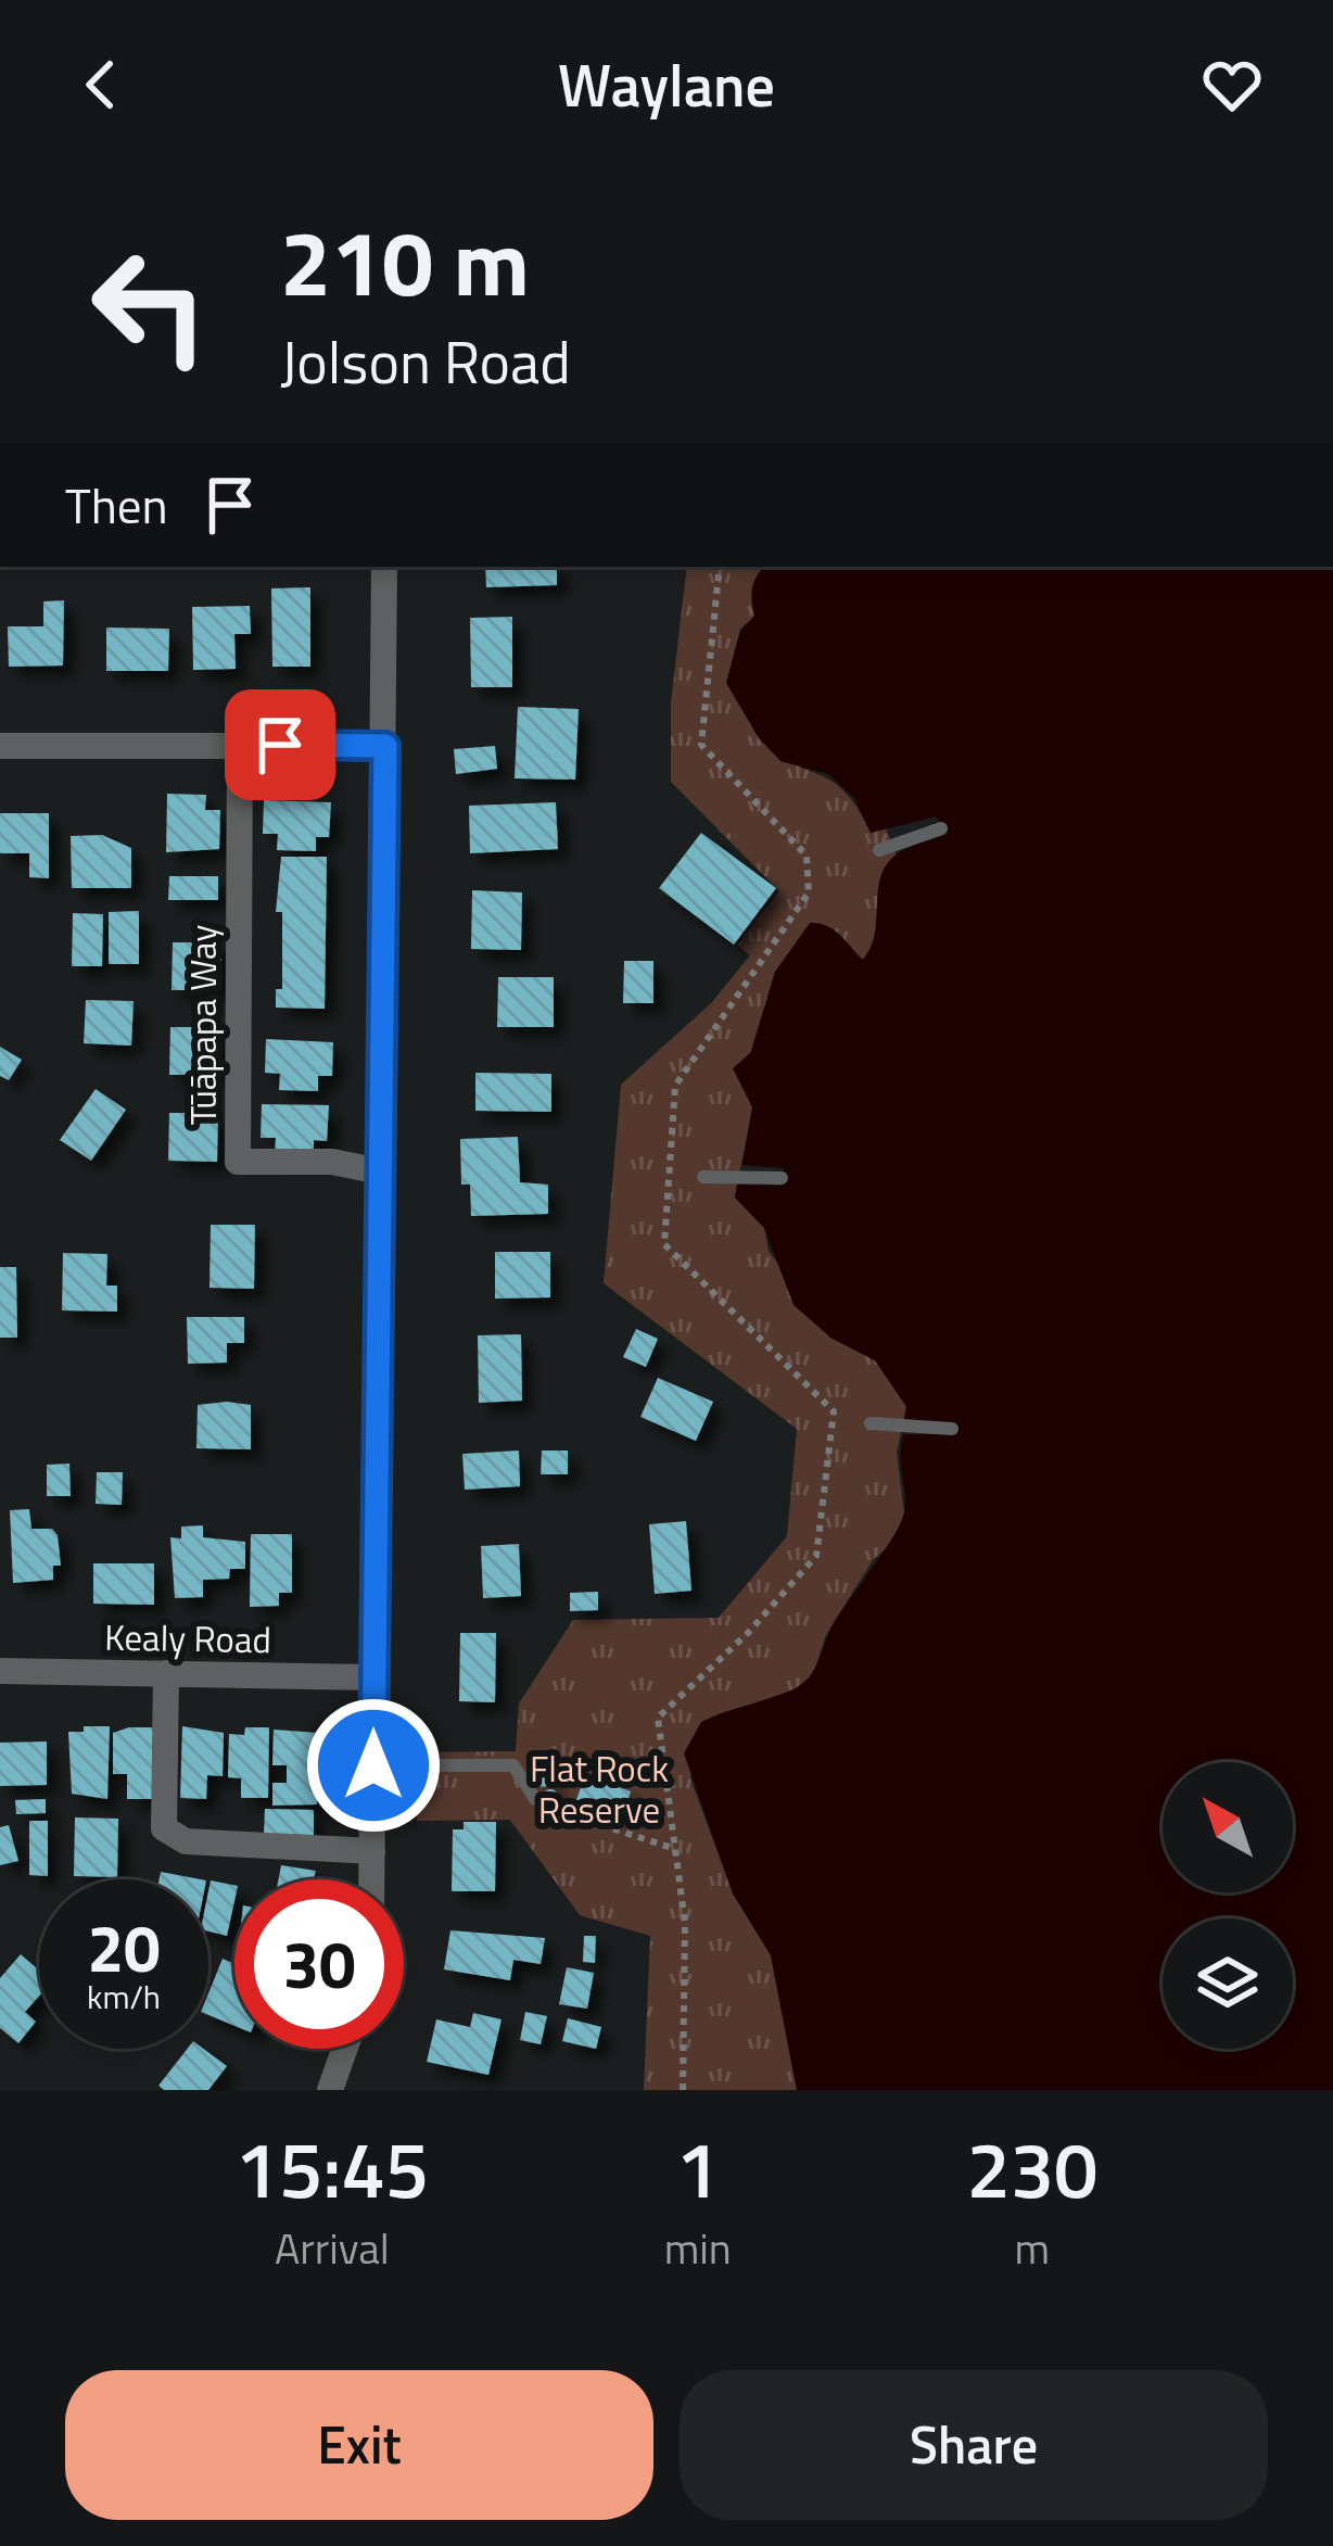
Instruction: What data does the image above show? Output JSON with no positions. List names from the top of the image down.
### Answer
{
  "streets": {
    "street": ["Tūāpapa Way", "Kealy Road"]
  },
  "parks": ["Flat Rock Reserve"],
  "north": "top left",
  "page": {
    "header": "Waylane",
    "turn": ["210 m", "Jolson Road"],
    "then": "Then",
    "speed": "20 km/h",
    "limit": "30",
    "eta": [
      "15:45",
      "Arrival",
      "1",
      "min",
      "230",
      "m"
    ],
    "buttons": ["Exit", "Share"]
  }
}
